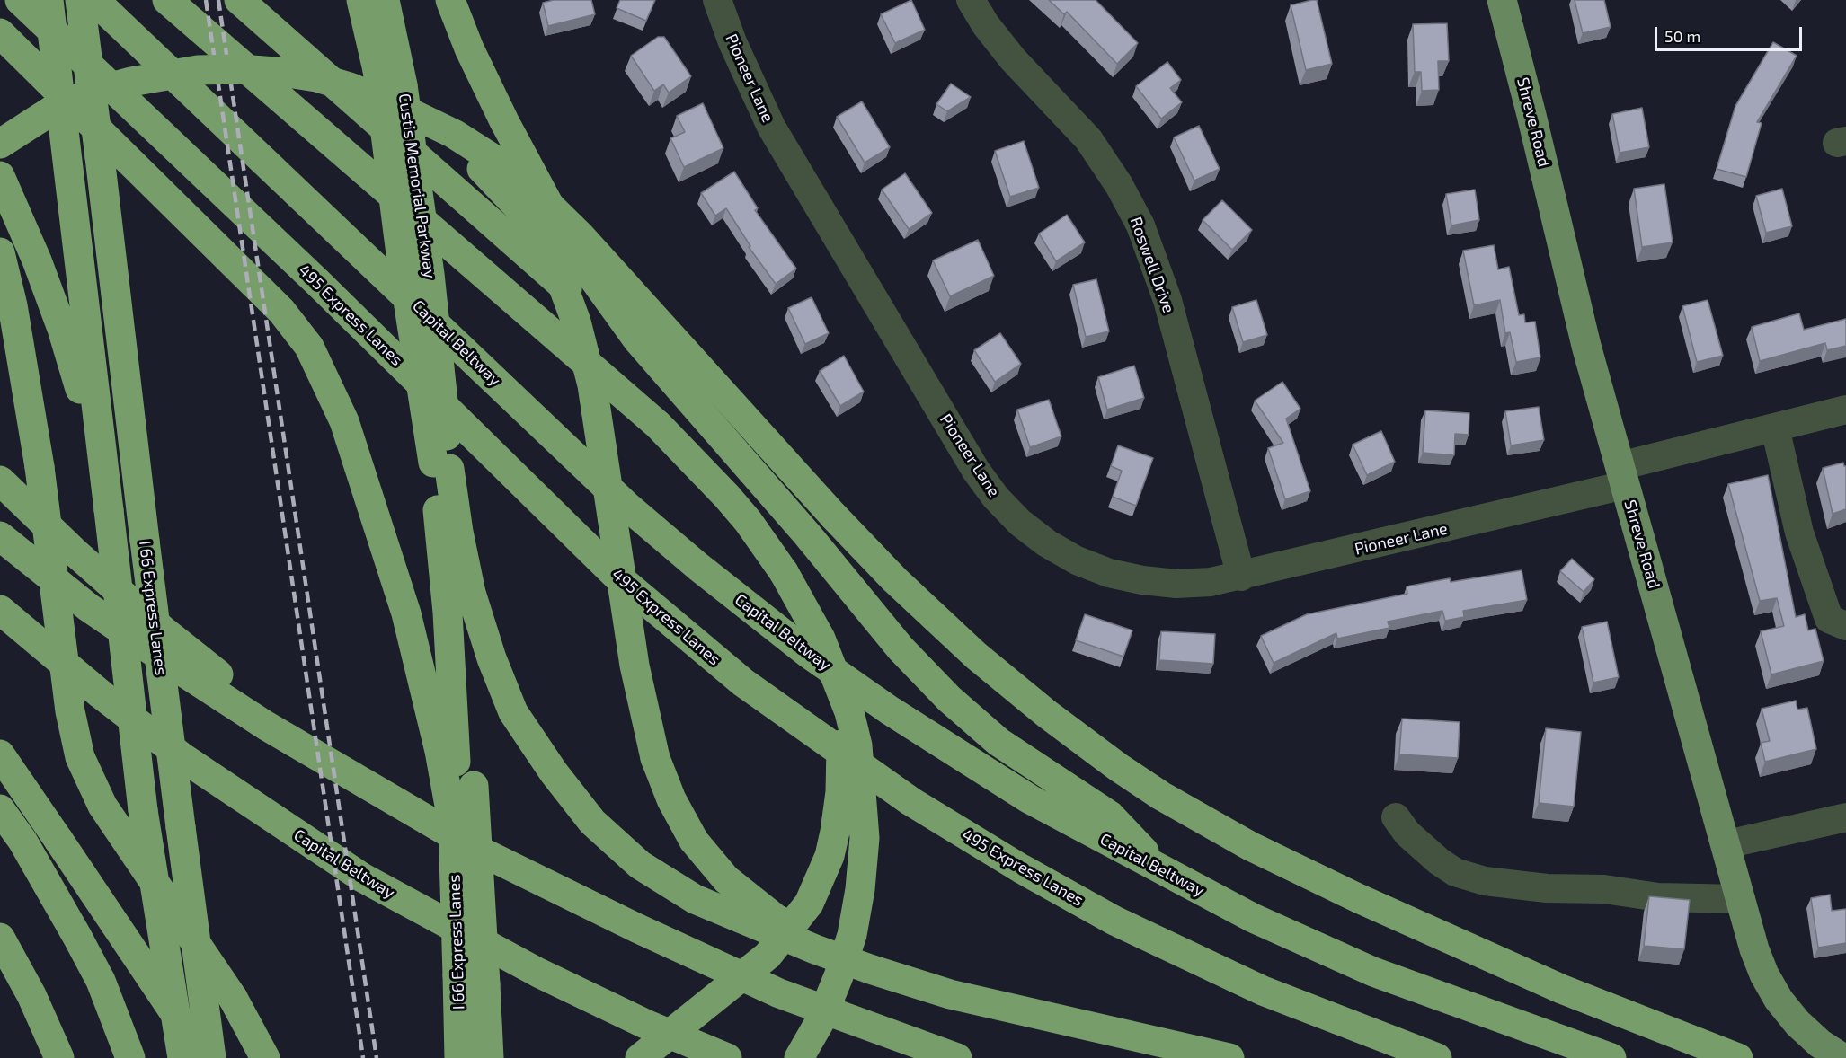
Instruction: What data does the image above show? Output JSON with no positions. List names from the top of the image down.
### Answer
{
  "streets": {
    "highway": [
      "Custis Memorial Parkway",
      "495 Express Lanes",
      "Capital Beltway",
      "I 66 Express Lanes"
    ],
    "main road": ["Shreve Road"],
    "street": ["Pioneer Lane", "Roswell Drive"]
  },
  "crossings": [
    ["Pioneer Lane", "Shreve Road"],
    ["Pioneer Lane", "Roswell Drive"]
  ],
  "scale_bar": "50 m"
}
